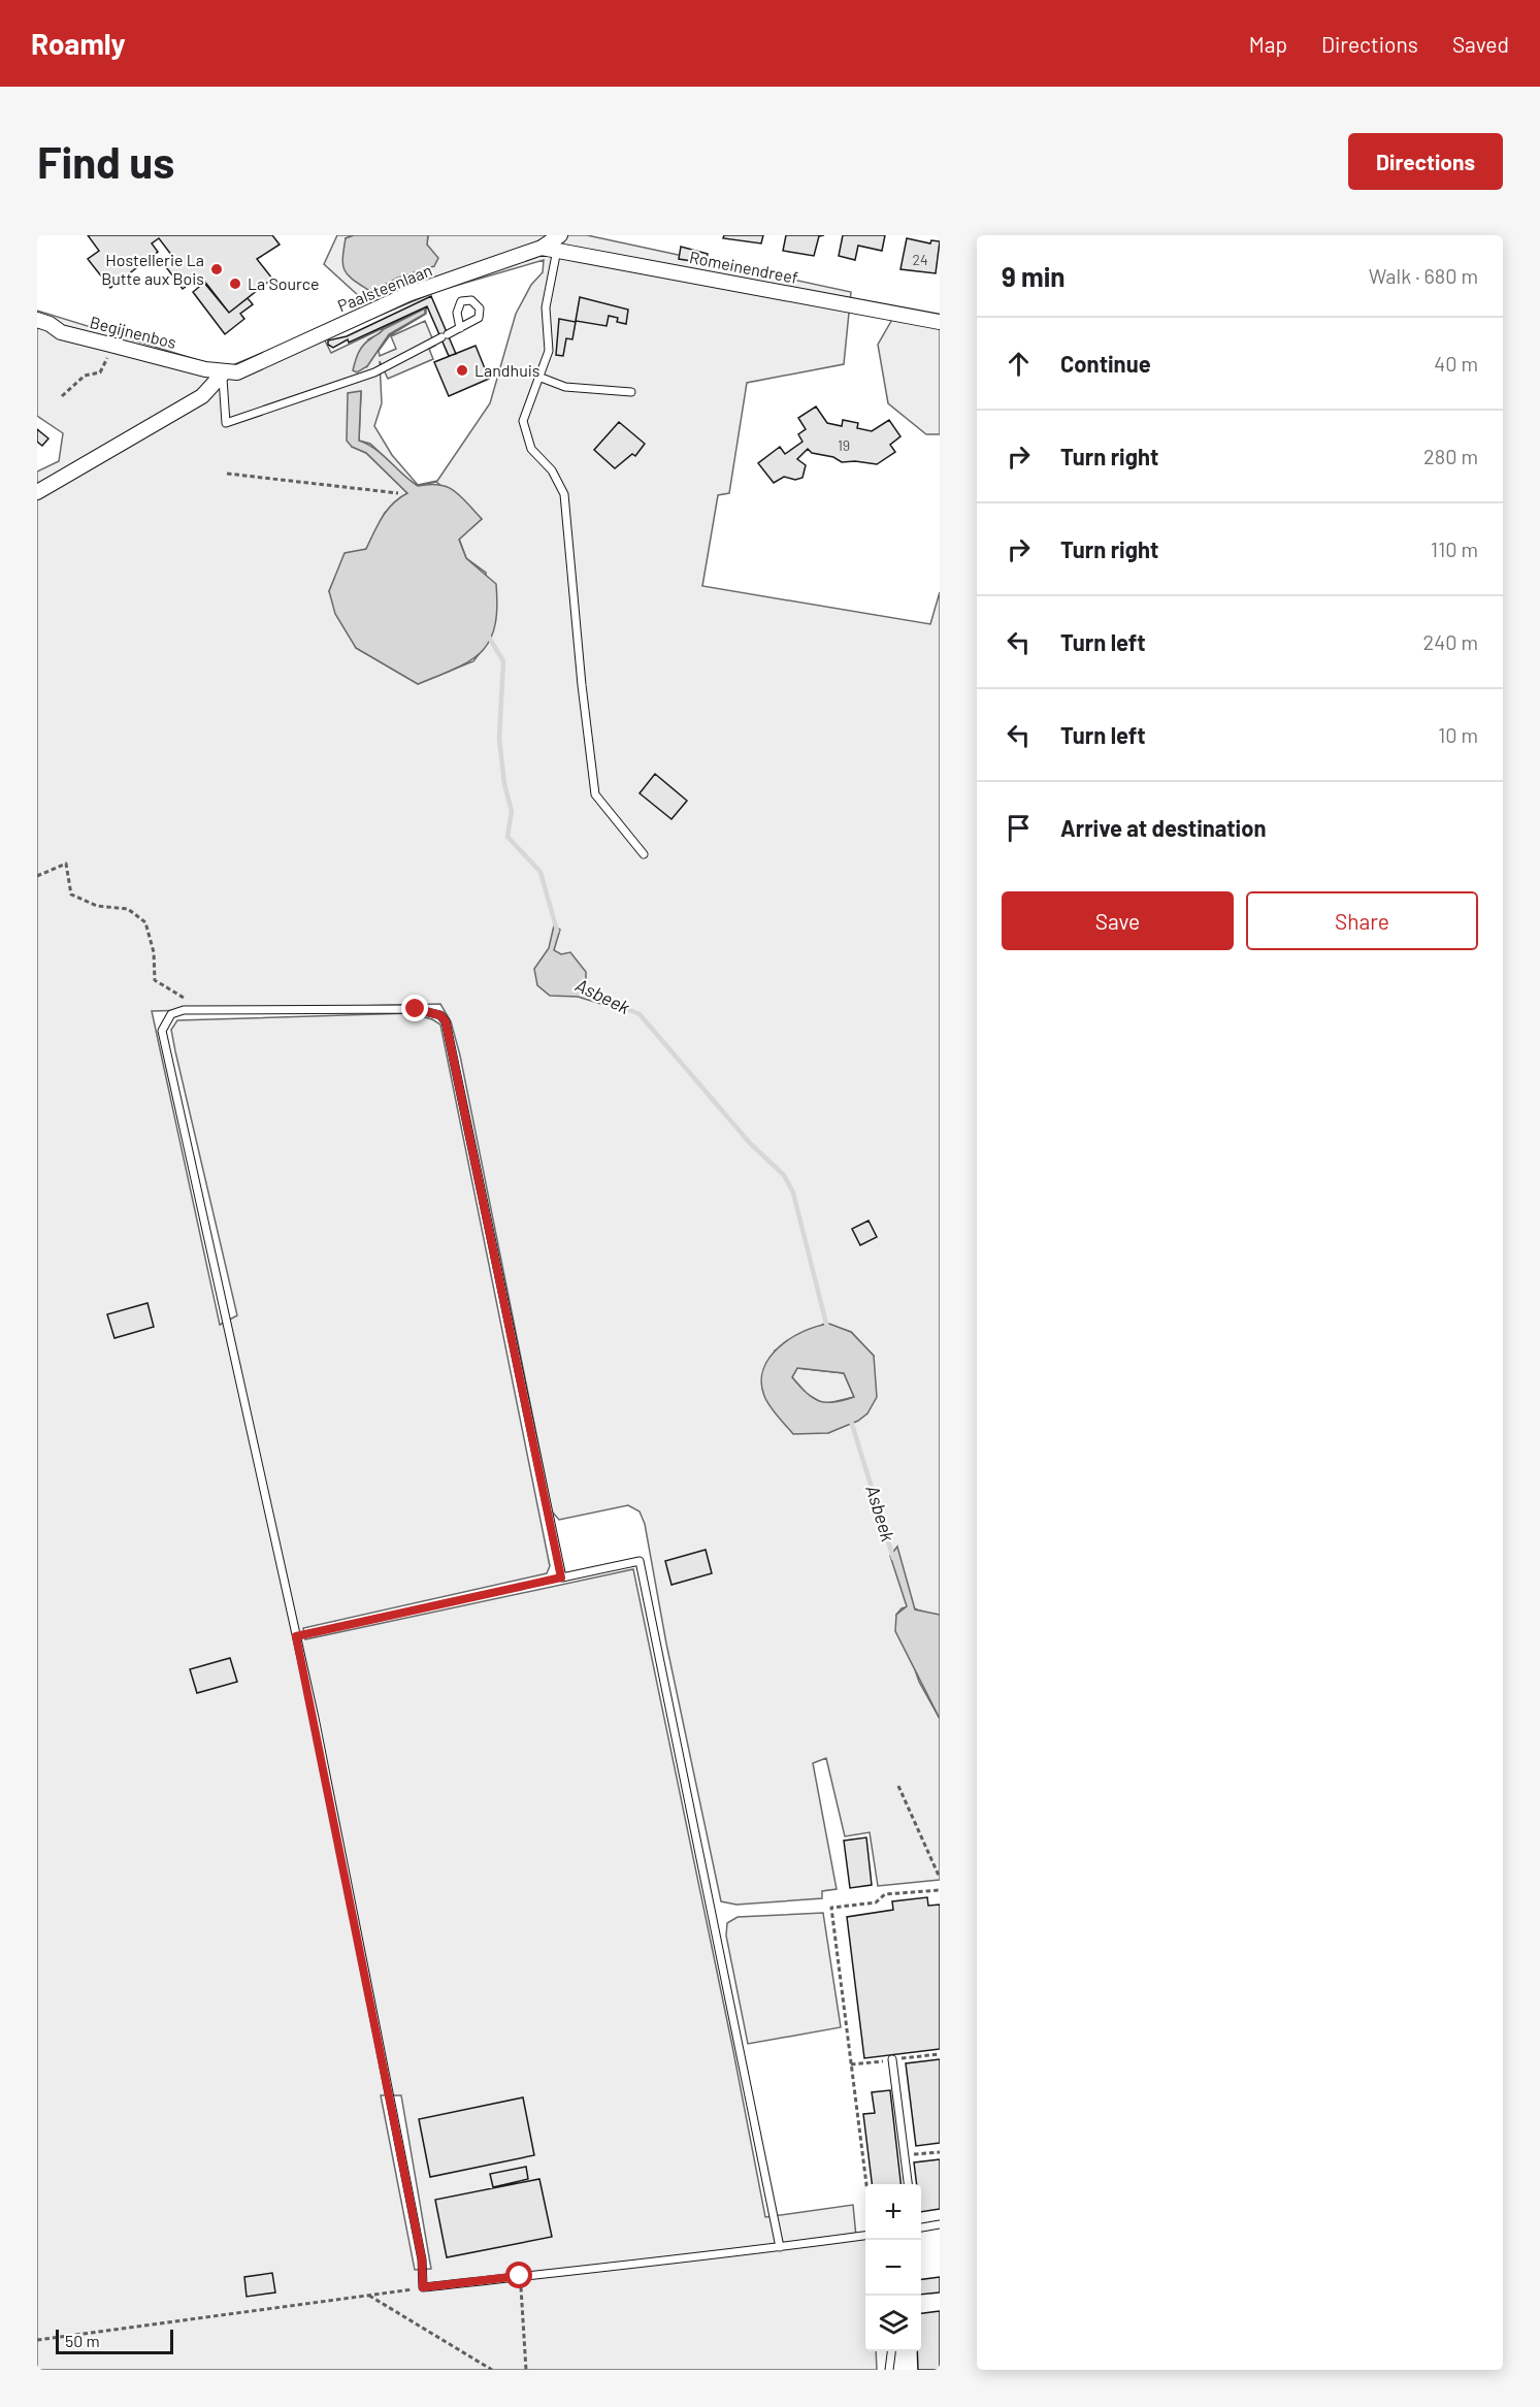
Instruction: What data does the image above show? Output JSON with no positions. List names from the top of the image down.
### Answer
{
  "streets": {
    "street": ["Romeinendreef", "Paalsteenlaan", "Begijnenbos"]
  },
  "crossings": [
    ["Romeinendreef", "Paalsteenlaan"],
    ["Paalsteenlaan", "Begijnenbos"]
  ],
  "water": ["Asbeek"],
  "places": ["Hostellerie La Butte aux Bois", "La Source", "Landhuis"],
  "house_numbers": ["24", "19"],
  "scale_bar": "50 m",
  "page": {
    "header": "Roamly",
    "nav": ["Map", "Directions", "Saved"],
    "buttons": [
      "Directions",
      ["Save", "Share"]
    ],
    "title": "Find us",
    "heading": ["9 min", "Walk · 680 m"],
    "list": [
      ["Continue", "40 m"],
      ["Turn right", "280 m"],
      ["Turn right", "110 m"],
      ["Turn left", "240 m"],
      ["Turn left", "10 m"],
      "Arrive at destination"
    ],
    "map_buttons": ["+", "−"],
    "scale": "50 m"
  }
}
